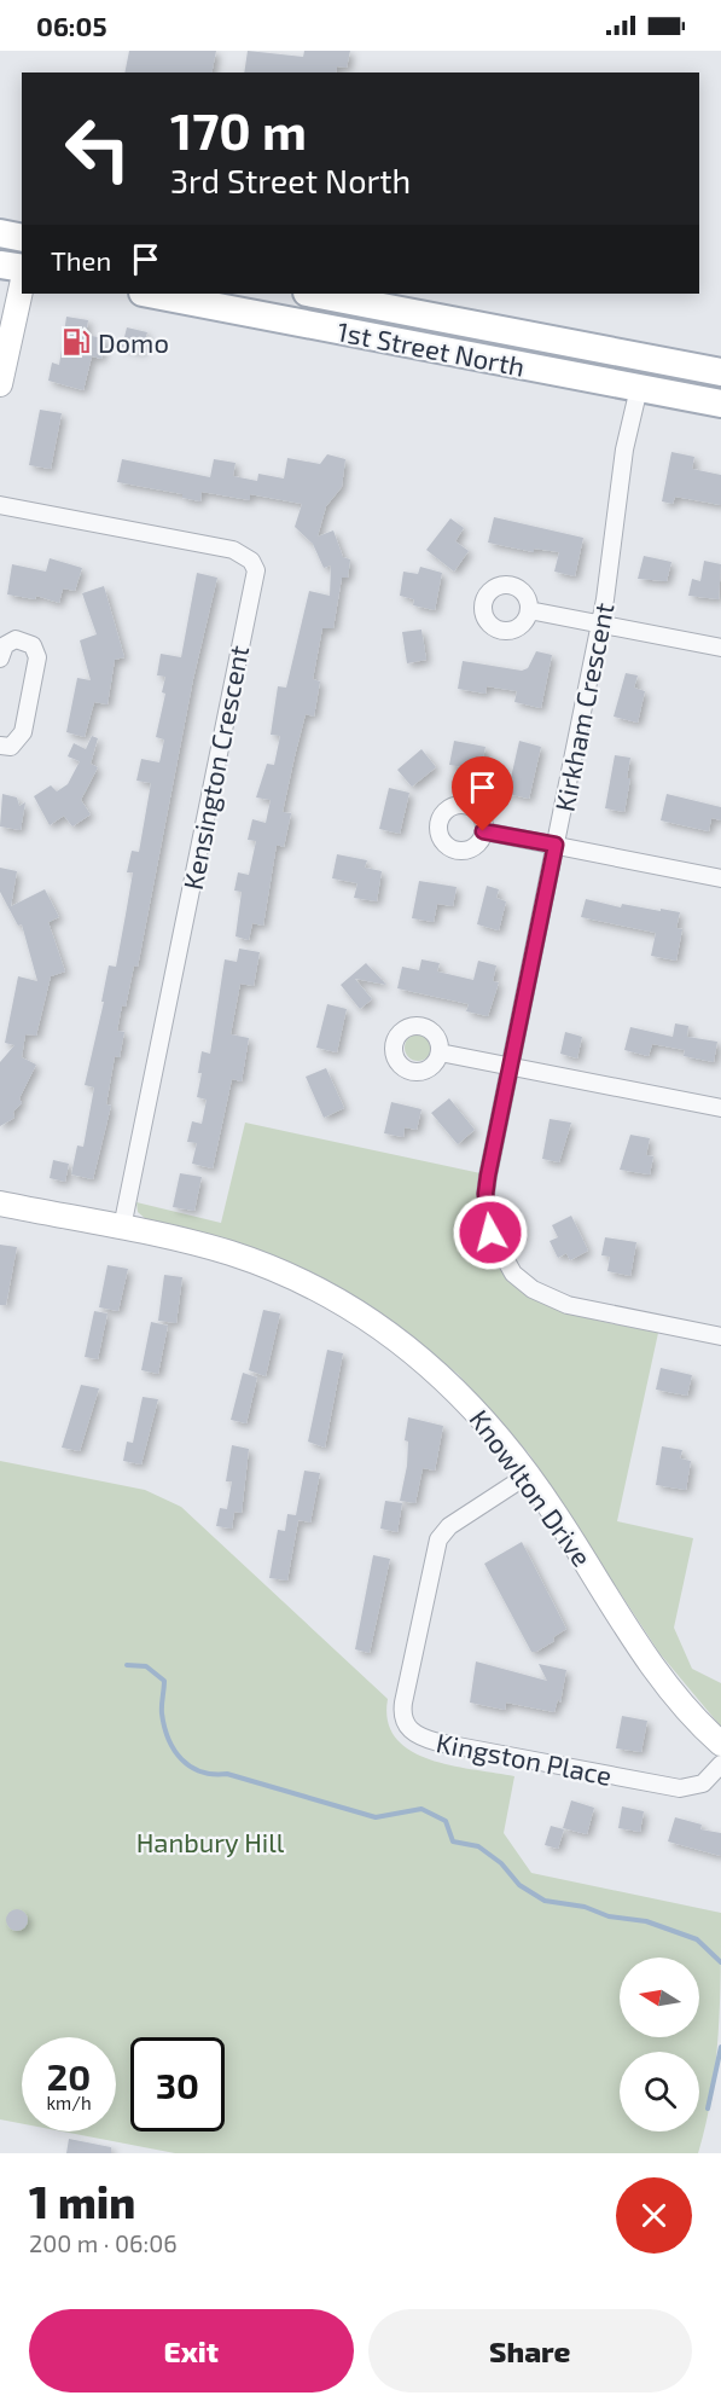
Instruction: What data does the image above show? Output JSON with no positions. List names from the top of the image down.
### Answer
{
  "streets": {
    "main road": ["1st Street North"],
    "street": [
      "Kirkham Crescent",
      "Kensington Crescent",
      "Knowlton Drive",
      "Kingston Place"
    ]
  },
  "crossings": [
    ["1st Street North", "Kirkham Crescent"],
    ["Kensington Crescent", "Knowlton Drive"],
    ["Knowlton Drive", "Kingston Place"]
  ],
  "parks": ["Hanbury Hill"],
  "places": {
    "fuel station": ["Domo"]
  },
  "north": "left",
  "page": {
    "status": "06:05",
    "turn": ["170 m", "3rd Street North"],
    "then": "Then",
    "speed": "20 km/h",
    "limit": "30",
    "heading": ["1 min", "200 m · 06:06"],
    "buttons": ["Exit", "Share"]
  }
}
